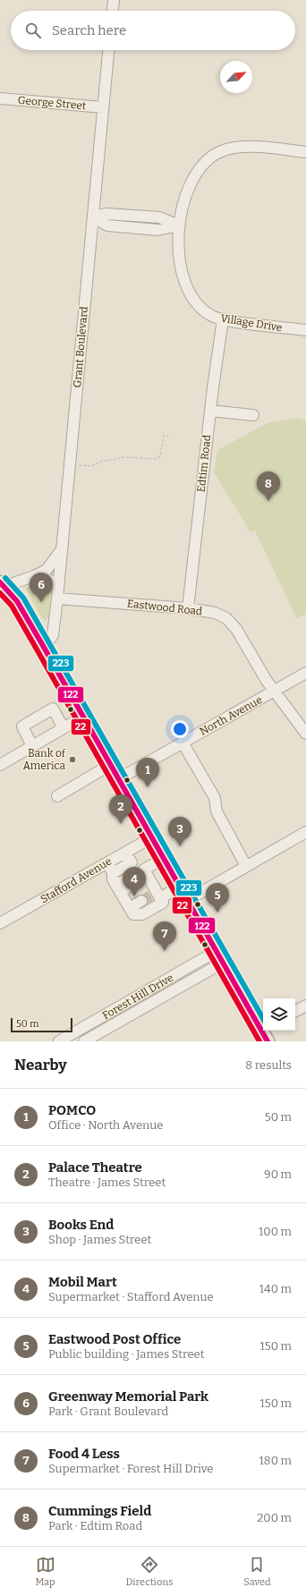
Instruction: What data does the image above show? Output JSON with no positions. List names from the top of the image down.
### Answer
{
  "streets": {
    "street": [
      "George Street",
      "Village Drive",
      "Grant Boulevard",
      "Edtim Road",
      "Eastwood Road",
      "North Avenue",
      "Stafford Avenue",
      "Forest Hill Drive"
    ]
  },
  "crossings": [
    ["George Street", "Grant Boulevard"],
    ["Village Drive", "Edtim Road"],
    ["Grant Boulevard", "Eastwood Road"],
    ["Edtim Road", "Eastwood Road"],
    ["Eastwood Road", "North Avenue"]
  ],
  "places": ["Bank of America"],
  "lines": ["transit line 223", "transit line 122", "transit line 22"],
  "scale_bar": "50 m",
  "north": "top right",
  "page": {
    "search": "Search here",
    "pins": [
      "8",
      "6",
      "1",
      "2",
      "3",
      "4",
      "5",
      "7"
    ],
    "scale": "50 m",
    "heading": ["Nearby", "8 results"],
    "list": [
      {
        "mark": "1",
        "name": "POMCO",
        "note": "Office · North Avenue",
        "value": "50 m"
      },
      {
        "mark": "2",
        "name": "Palace Theatre",
        "note": "Theatre · James Street",
        "value": "90 m"
      },
      {
        "mark": "3",
        "name": "Books End",
        "note": "Shop · James Street",
        "value": "100 m"
      },
      {
        "mark": "4",
        "name": "Mobil Mart",
        "note": "Supermarket · Stafford Avenue",
        "value": "140 m"
      },
      {
        "mark": "5",
        "name": "Eastwood Post Office",
        "note": "Public building · James Street",
        "value": "150 m"
      },
      {
        "mark": "6",
        "name": "Greenway Memorial Park",
        "note": "Park · Grant Boulevard",
        "value": "150 m"
      },
      {
        "mark": "7",
        "name": "Food 4 Less",
        "note": "Supermarket · Forest Hill Drive",
        "value": "180 m"
      },
      {
        "mark": "8",
        "name": "Cummings Field",
        "note": "Park · Edtim Road",
        "value": "200 m"
      }
    ],
    "nav": ["Map", "Directions", "Saved"]
  }
}
